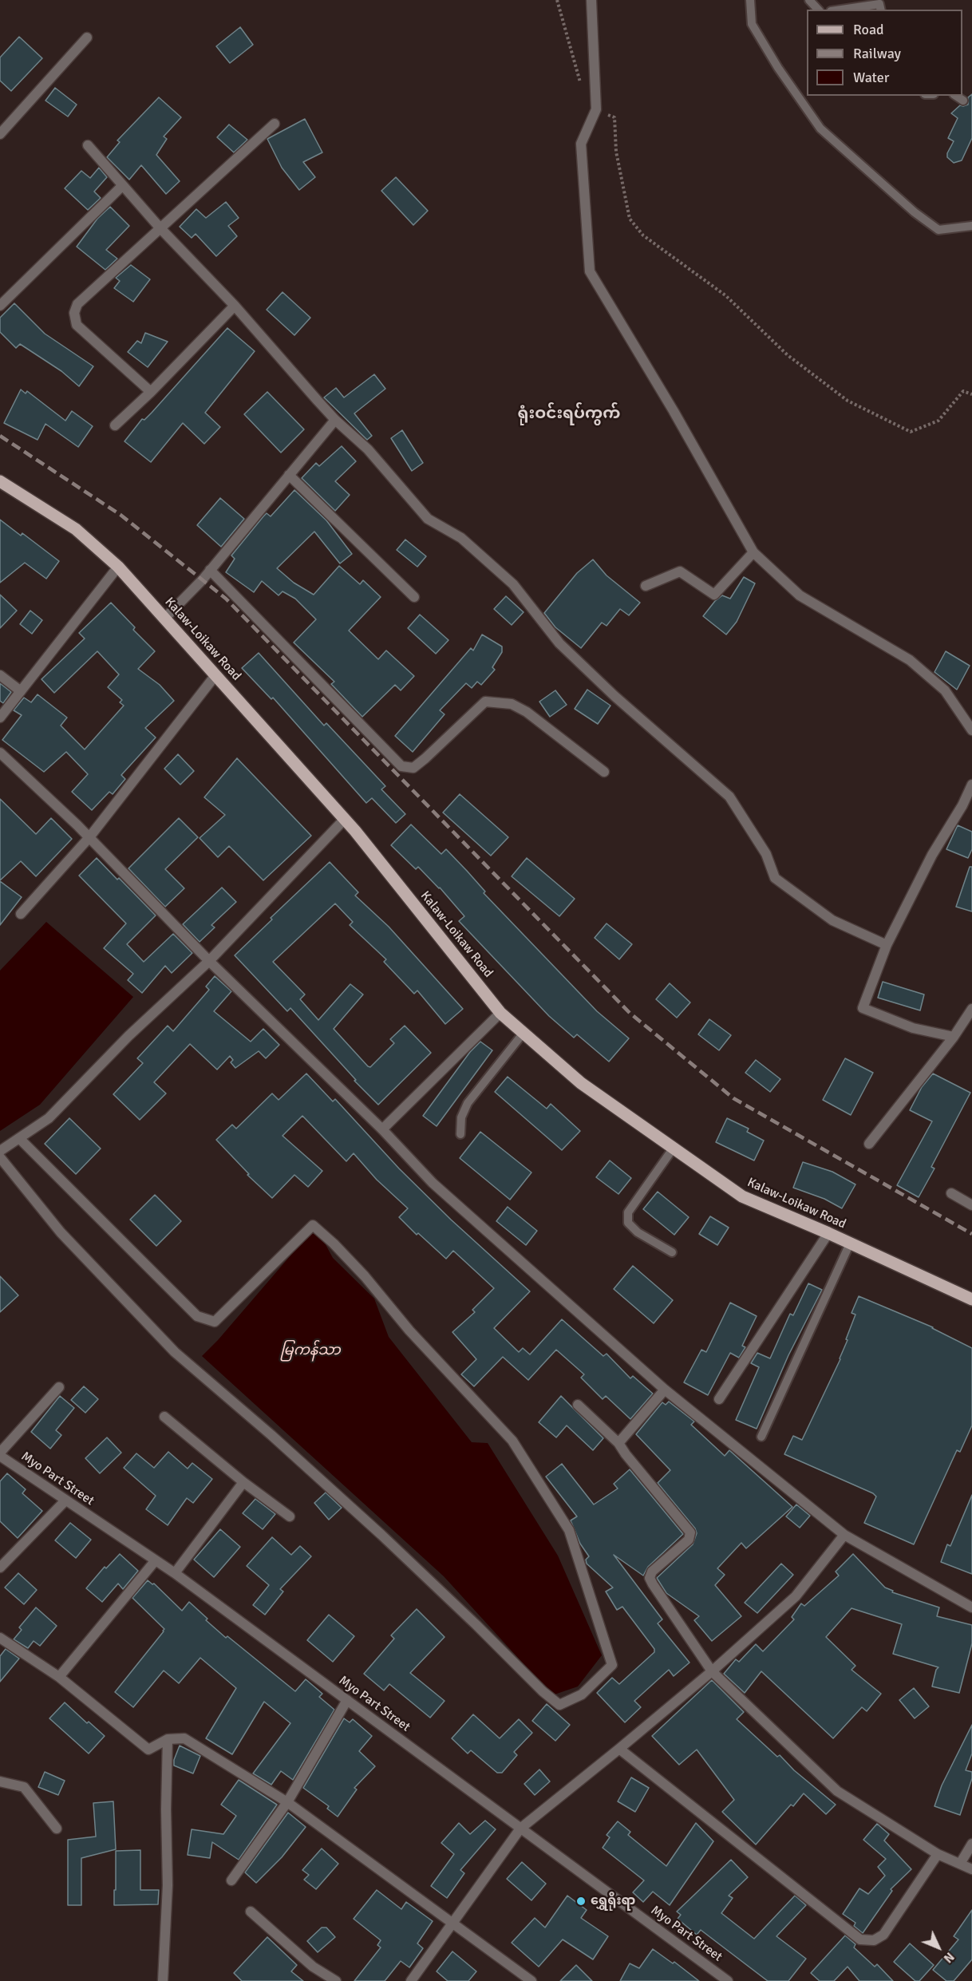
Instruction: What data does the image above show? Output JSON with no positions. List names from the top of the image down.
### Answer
{
  "streets": {
    "main road": ["Kalaw-Loikaw Road"],
    "street": ["Myo Part Street"]
  },
  "districts": ["ရုံးဝင်းရပ်ကွက်"],
  "water": ["မြကန်သာ"],
  "places": ["ရွှေရိုးရာ"],
  "legend": ["Road", "Railway", "Water"],
  "north": "bottom right"
}
